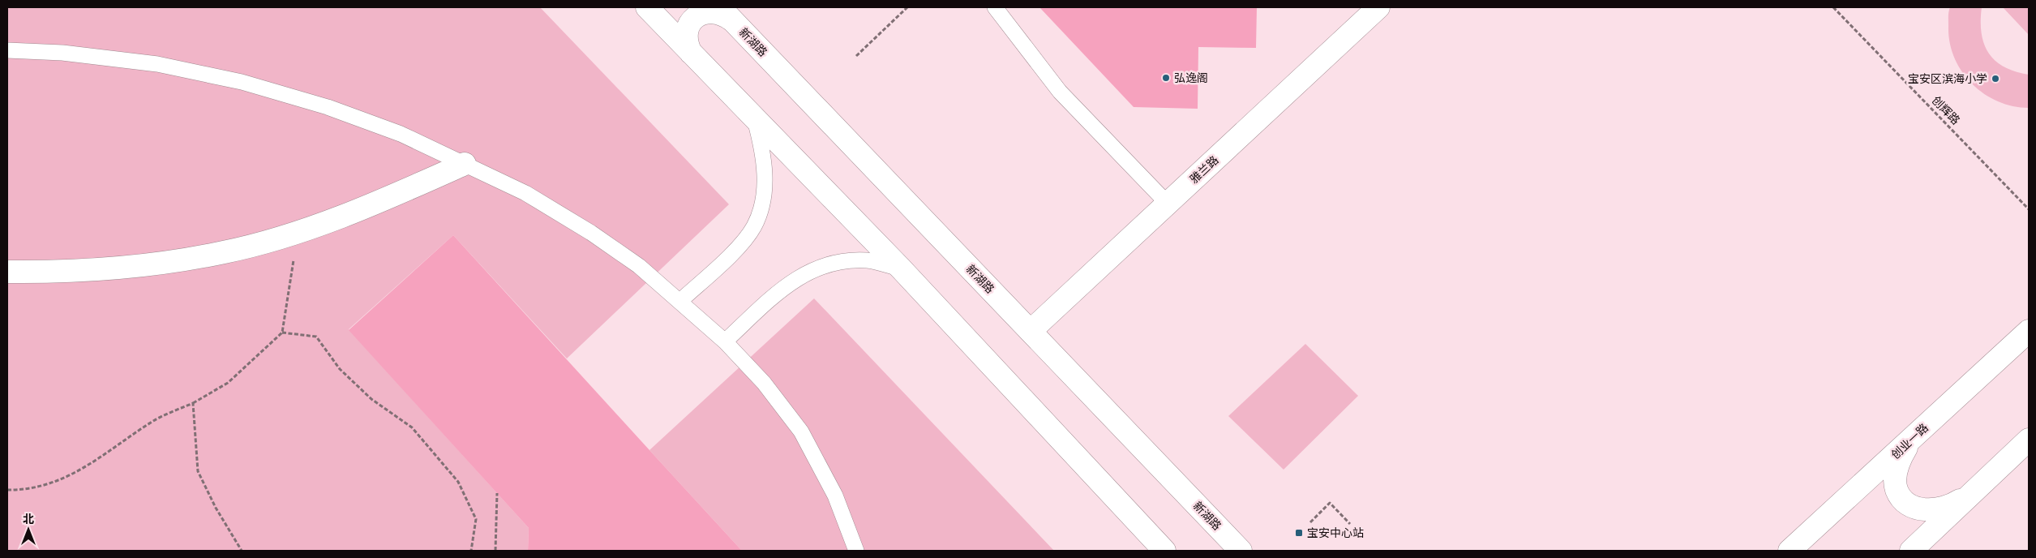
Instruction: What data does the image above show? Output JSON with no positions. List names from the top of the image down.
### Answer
{
  "streets": {
    "main road": ["新湖路", "雅兰路", "创业一路"],
    "path": ["创辉路"]
  },
  "crossings": [
    ["新湖路", "雅兰路"]
  ],
  "places": {
    "other": ["弘逸阁", "宝安区滨海小学"],
    "transit": ["宝安中心站"]
  },
  "north": "top"
}
